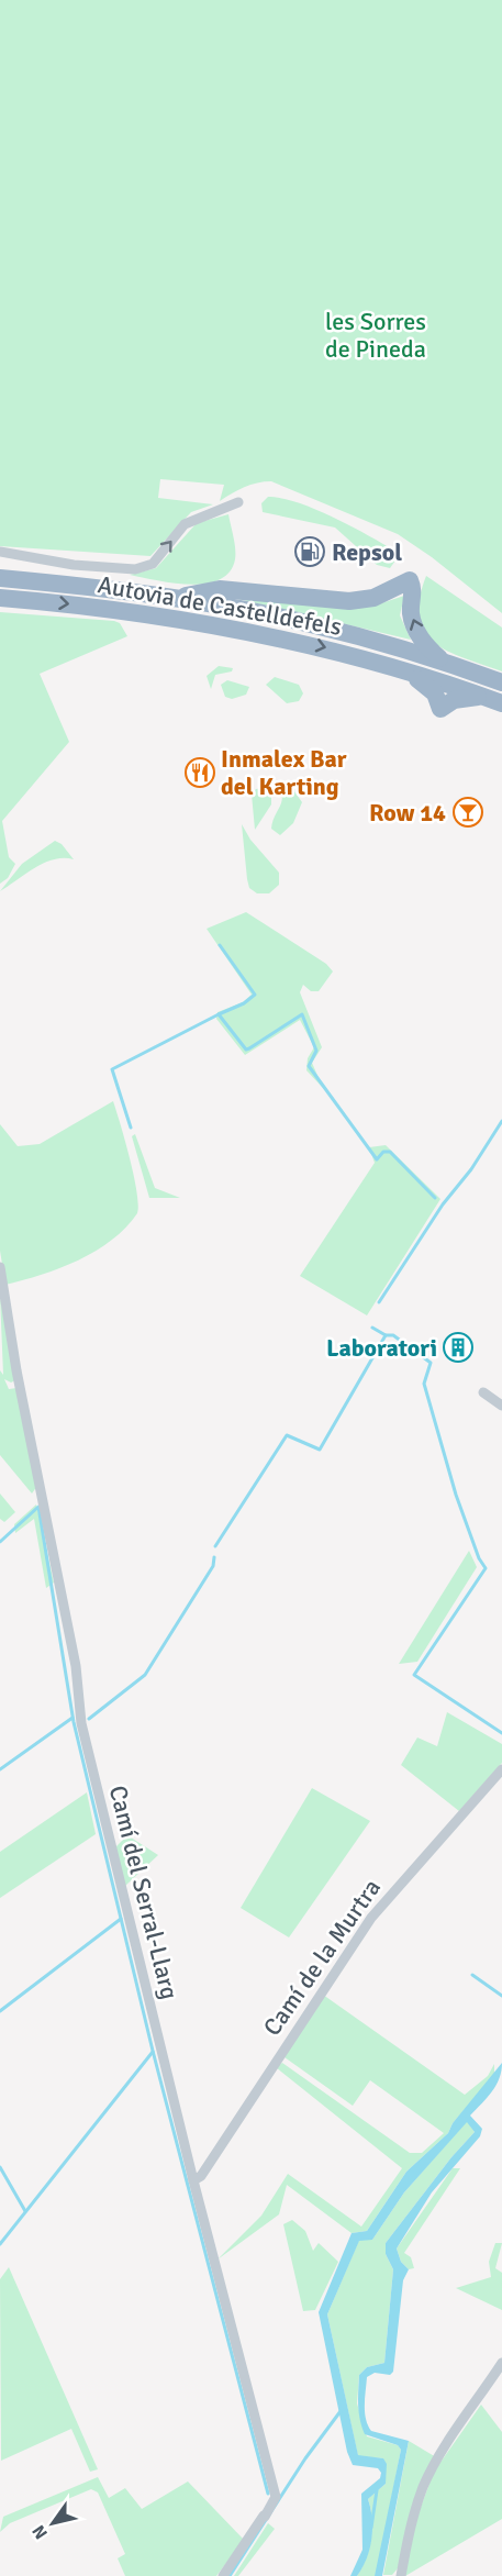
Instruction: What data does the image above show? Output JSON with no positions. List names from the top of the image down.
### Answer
{
  "streets": {
    "highway": ["Autovia de Castelldefels"],
    "street": ["Camí del Serral-Llarg", "Camí de la Murtra"]
  },
  "crossings": [
    ["Camí del Serral-Llarg", "Camí de la Murtra"]
  ],
  "parks": ["les Sorres de Pineda"],
  "places": {
    "fuel station": ["Repsol"],
    "restaurant": ["Inmalex Bar del Karting"],
    "bar": ["Row 14"],
    "building": ["Laboratori"]
  },
  "north": "bottom left"
}
